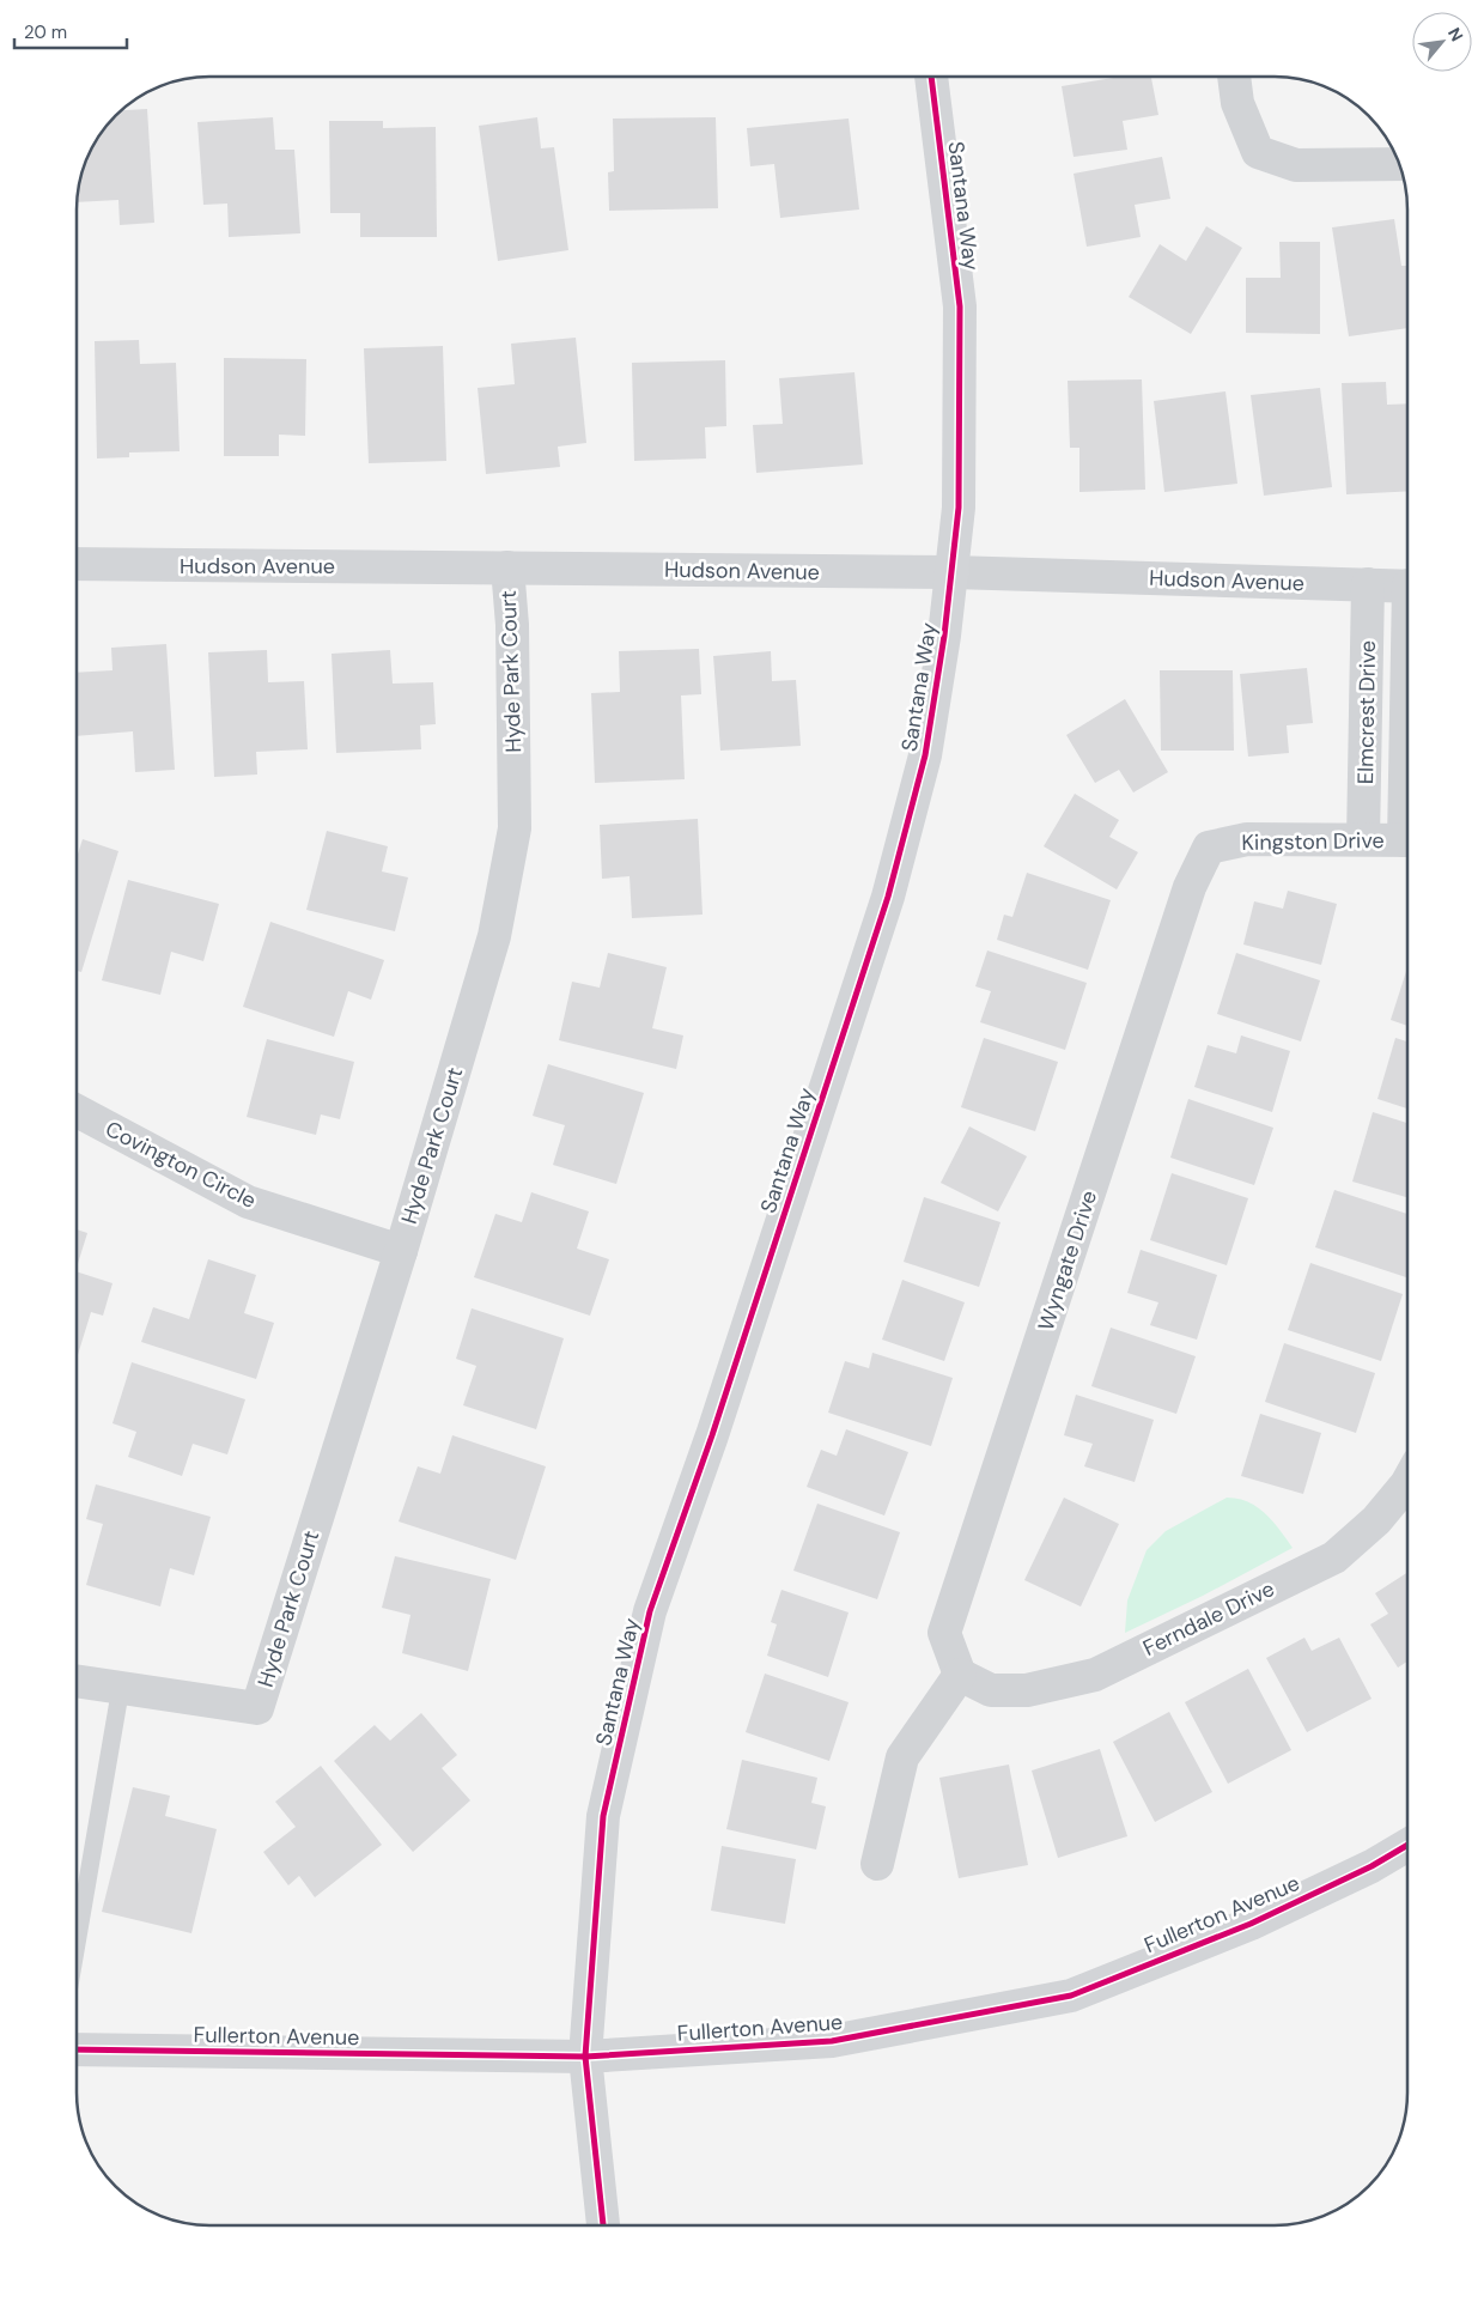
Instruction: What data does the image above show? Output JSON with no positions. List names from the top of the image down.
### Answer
{
  "streets": {
    "street": [
      "Santana Way",
      "Hudson Avenue",
      "Hyde Park Court",
      "Elmcrest Drive",
      "Kingston Drive",
      "Covington Circle",
      "Wyngate Drive",
      "Ferndale Drive",
      "Fullerton Avenue"
    ]
  },
  "crossings": [
    ["Santana Way", "Hudson Avenue"],
    ["Santana Way", "Fullerton Avenue"],
    ["Hudson Avenue", "Hyde Park Court"],
    ["Hudson Avenue", "Elmcrest Drive"],
    ["Hyde Park Court", "Covington Circle"],
    ["Elmcrest Drive", "Kingston Drive"],
    ["Kingston Drive", "Wyngate Drive"],
    ["Wyngate Drive", "Ferndale Drive"]
  ],
  "scale_bar": "20 m",
  "north": "top right"
}
